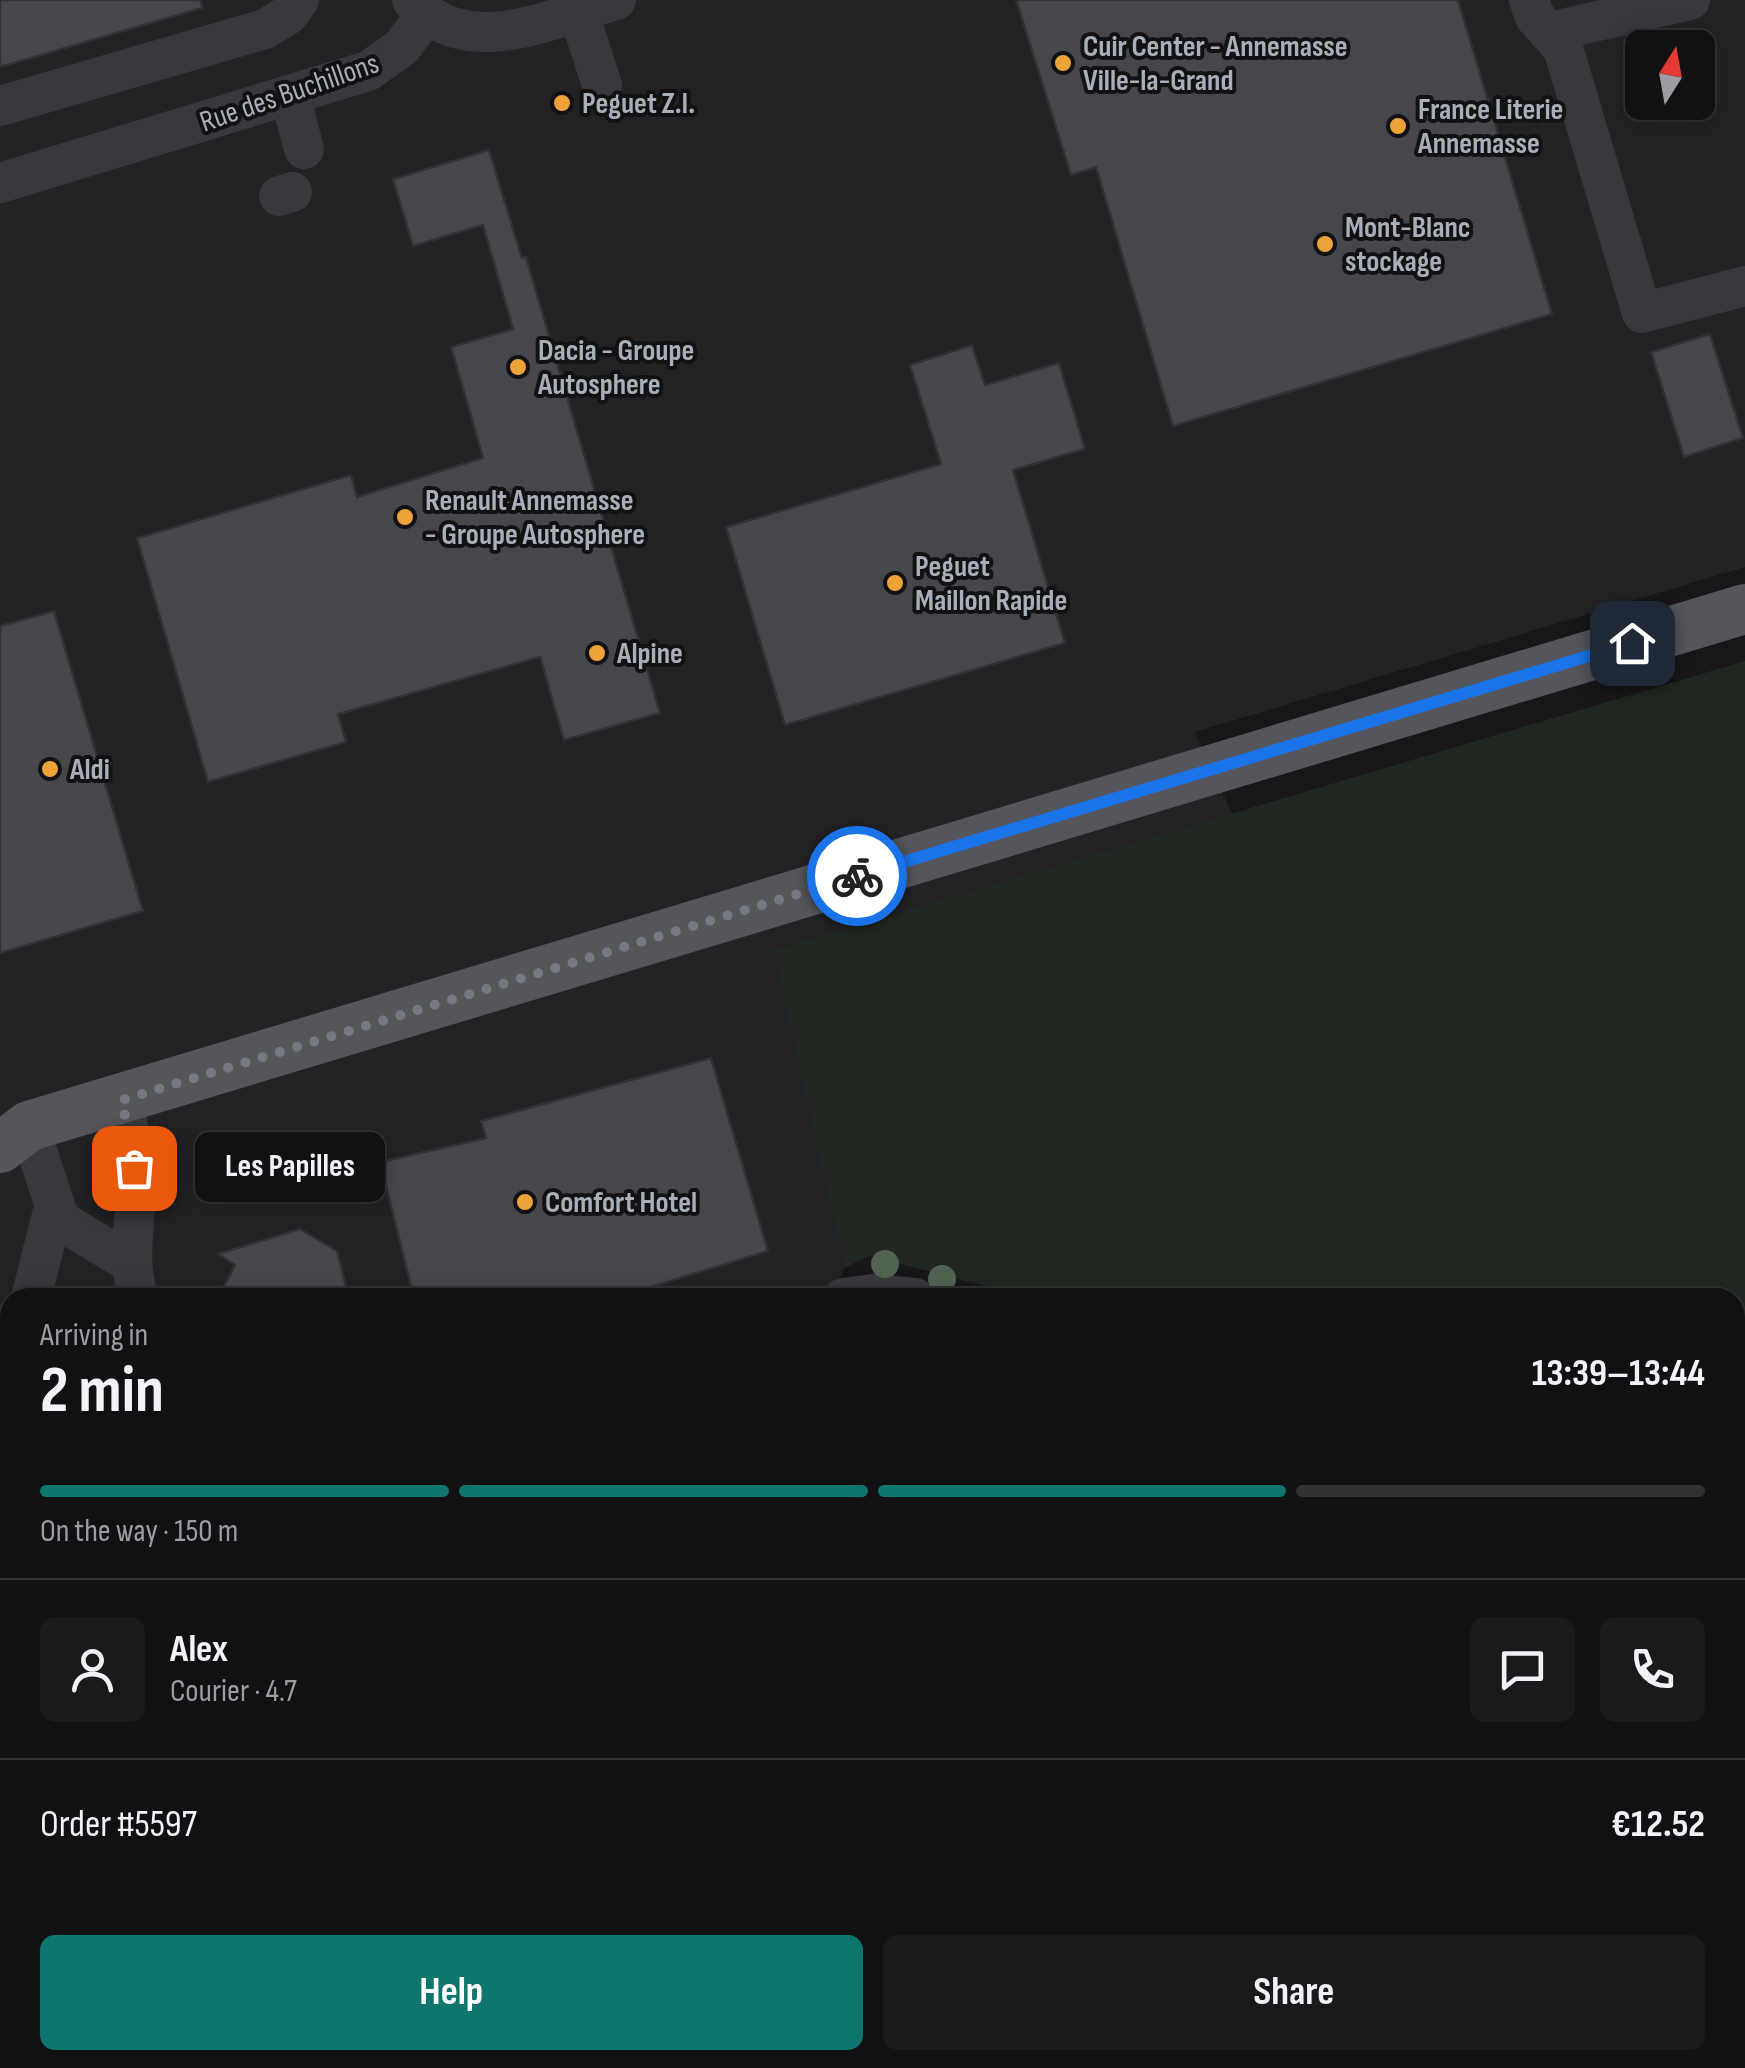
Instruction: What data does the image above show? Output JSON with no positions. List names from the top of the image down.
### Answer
{
  "streets": {
    "street": ["Rue des Buchillons"]
  },
  "places": [
    "Cuir Center - Annemasse Ville-la-Grand",
    "Peguet Z.I.",
    "France Literie Annemasse",
    "Mont-Blanc stockage",
    "Dacia - Groupe Autosphere",
    "Renault Annemasse - Groupe Autosphere",
    "Peguet Maillon Rapide",
    "Alpine",
    "Aldi",
    "Les Papilles",
    "Comfort Hotel"
  ],
  "north": "top",
  "page": {
    "bubble": "Les Papilles",
    "heading": ["2 min", "Arriving in", "13:39–13:44"],
    "panel": [
      "Alex",
      "Courier · 4.7",
      "Order #5597",
      "€12.52"
    ],
    "bar": "On the way · 150 m",
    "buttons": ["Help", "Share"]
  }
}
